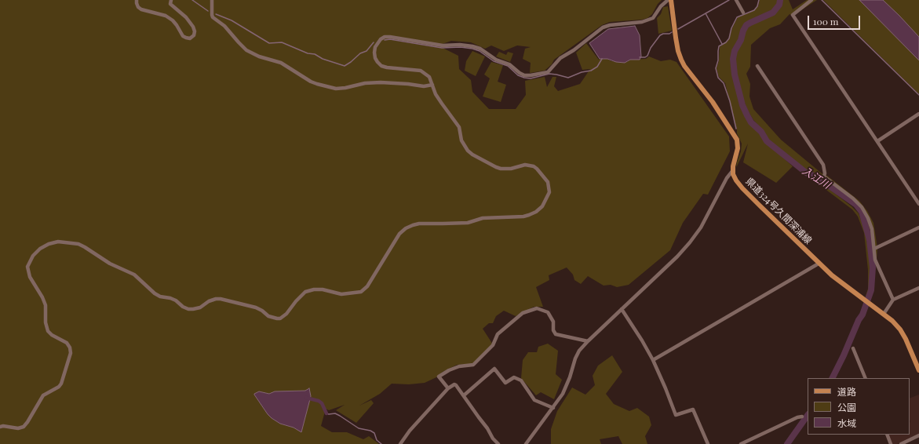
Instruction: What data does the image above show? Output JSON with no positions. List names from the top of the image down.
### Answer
{
  "streets": {
    "main road": ["県道324号久間深浦線"]
  },
  "water": ["入江川"],
  "legend": ["道路", "公園", "水域"],
  "scale_bar": "100 m"
}
